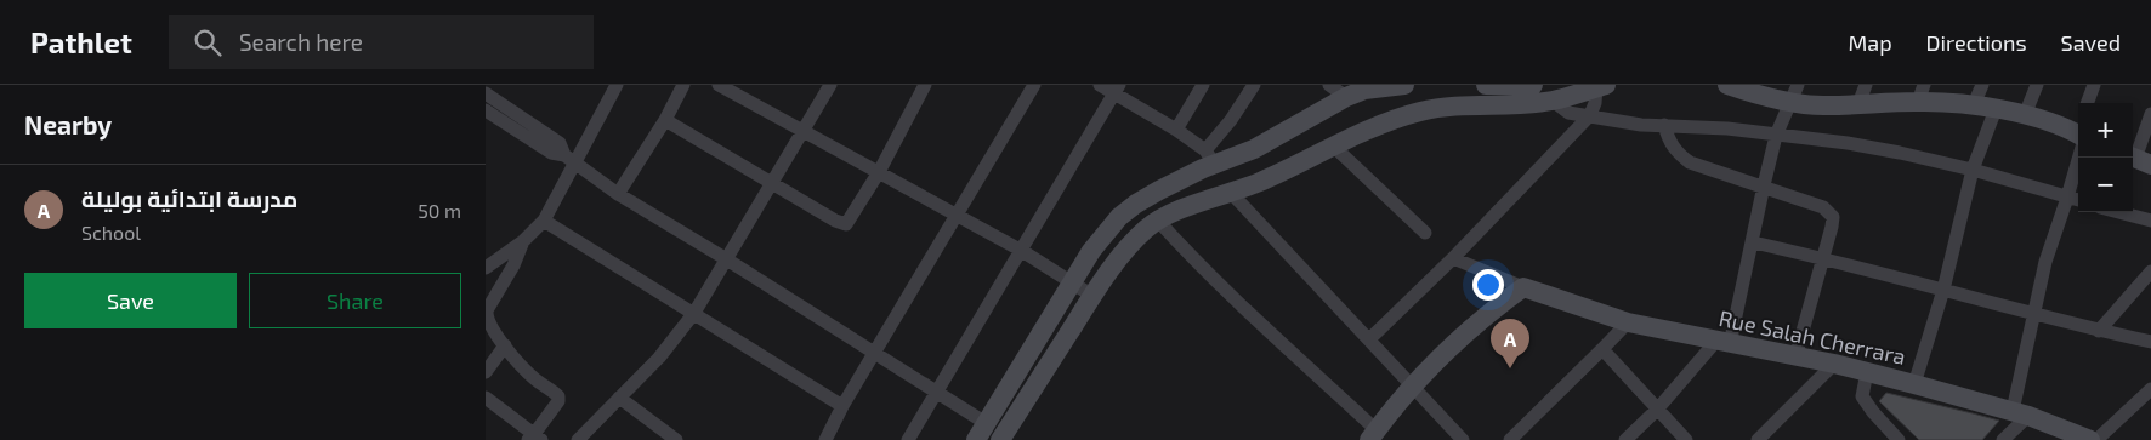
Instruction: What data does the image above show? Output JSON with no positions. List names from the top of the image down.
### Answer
{
  "streets": {
    "main road": ["Rue Salah Cherrara"]
  },
  "page": {
    "header": "Pathlet",
    "search": "Search here",
    "nav": ["Map", "Directions", "Saved"],
    "heading": "Nearby",
    "map_buttons": ["+", "−"],
    "list": [
      {
        "mark": "A",
        "name": "مدرسة ابتدائية بوليلة",
        "note": "School",
        "value": "50 m"
      }
    ],
    "buttons": ["Save", "Share"],
    "pins": "A"
  }
}
